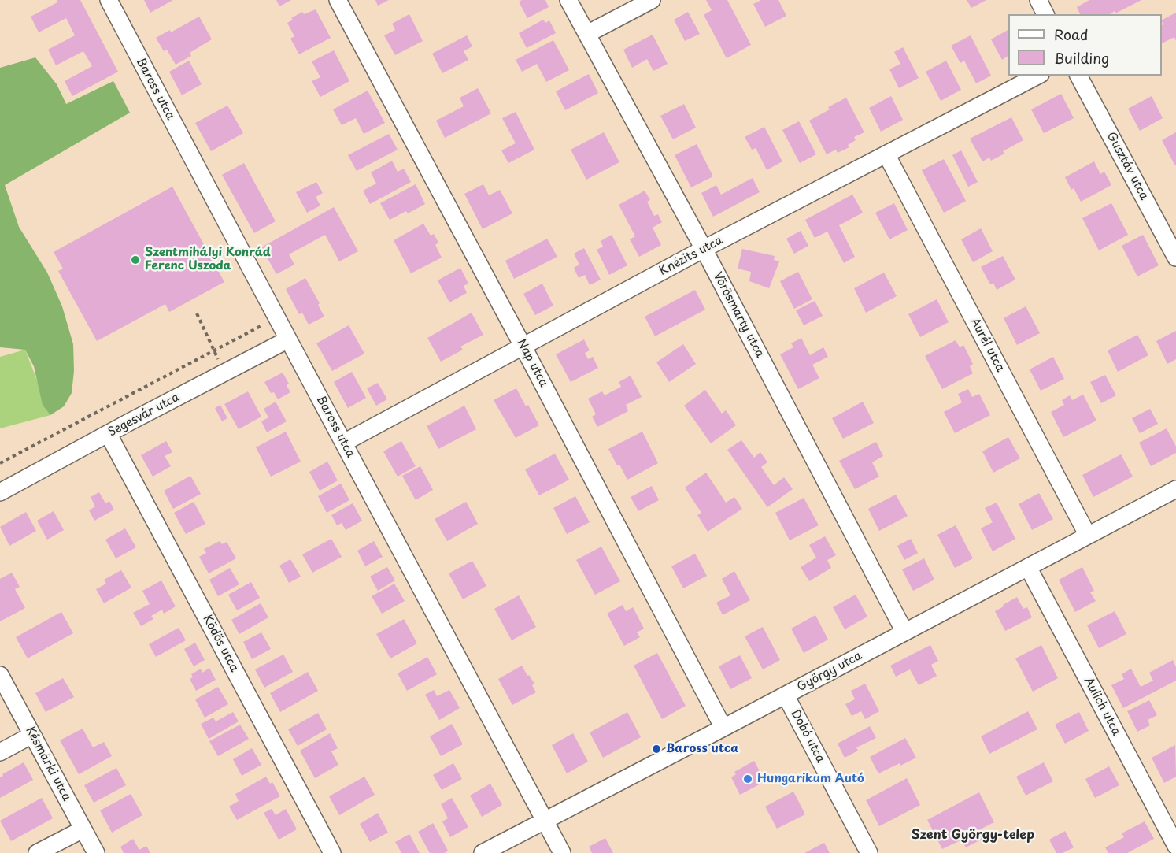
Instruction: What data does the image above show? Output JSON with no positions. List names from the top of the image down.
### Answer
{
  "streets": {
    "street": [
      "Baross utca",
      "Gusztáv utca",
      "Knézits utca",
      "Vörösmarty utca",
      "Aurél utca",
      "Nap utca",
      "Segesvár utca",
      "Ködös utca",
      "György utca",
      "Aulich utca",
      "Dobó utca",
      "Késmárki utca"
    ]
  },
  "crossings": [
    ["Baross utca", "Knézits utca"],
    ["Baross utca", "Segesvár utca"],
    ["Baross utca", "György utca"],
    ["Knézits utca", "Vörösmarty utca"],
    ["Knézits utca", "Aurél utca"],
    ["Knézits utca", "Nap utca"],
    ["Vörösmarty utca", "György utca"],
    ["Aurél utca", "György utca"],
    ["Nap utca", "György utca"],
    ["Segesvár utca", "Ködös utca"],
    ["György utca", "Aulich utca"],
    ["György utca", "Dobó utca"]
  ],
  "districts": ["Szent György-telep"],
  "places": ["Szentmihályi Konrád Ferenc Uszoda", "Baross utca", "Hungarikum Autó"],
  "legend": ["Road", "Building"]
}
